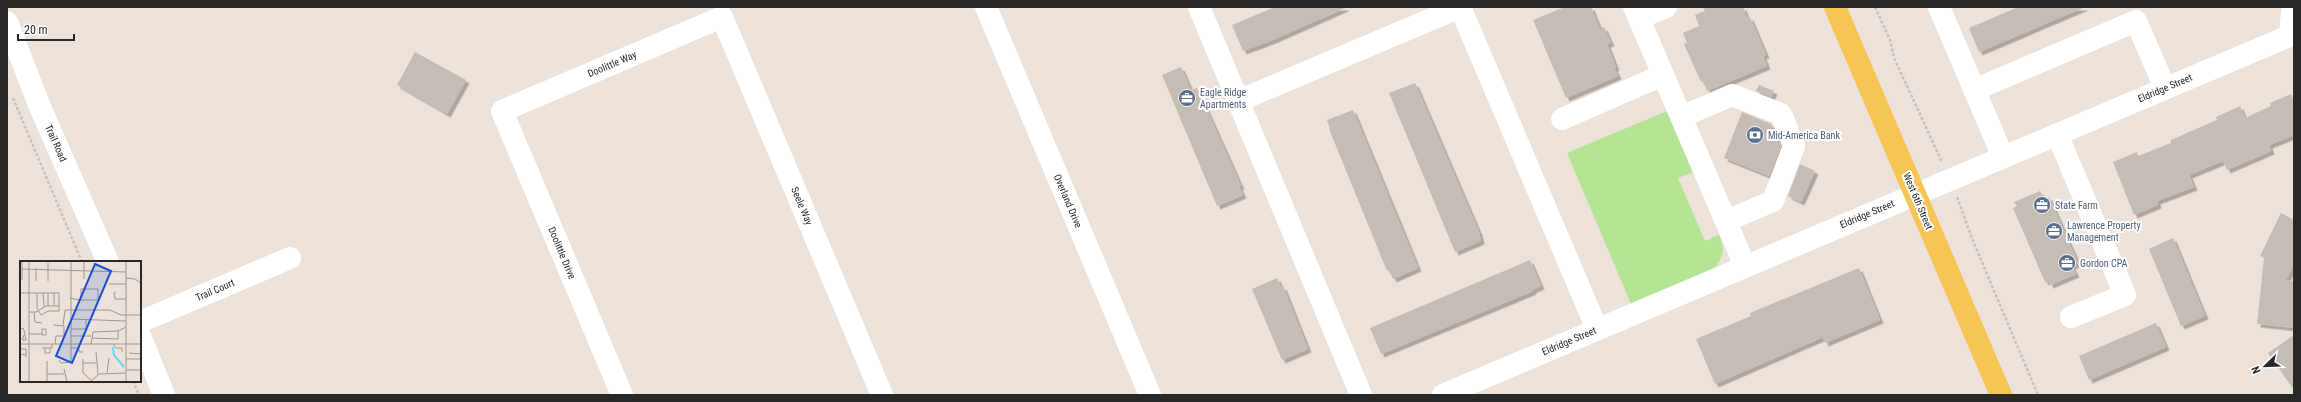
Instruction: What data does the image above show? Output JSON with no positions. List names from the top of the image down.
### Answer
{
  "streets": {
    "main road": ["West 6th Street"],
    "street": [
      "Doolittle Way",
      "Eldridge Street",
      "Trail Road",
      "Overland Drive",
      "Seele Way",
      "Doolittle Drive",
      "Trail Court"
    ]
  },
  "crossings": [
    ["Doolittle Way", "Seele Way"],
    ["Doolittle Way", "Doolittle Drive"],
    ["Eldridge Street", "West 6th Street"]
  ],
  "places": {
    "office": [
      "Eagle Ridge Apartments",
      "State Farm",
      "Lawrence Property Management",
      "Gordon CPA"
    ],
    "bank": ["Mid-America Bank"]
  },
  "scale_bar": "20 m",
  "north": "bottom left"
}
